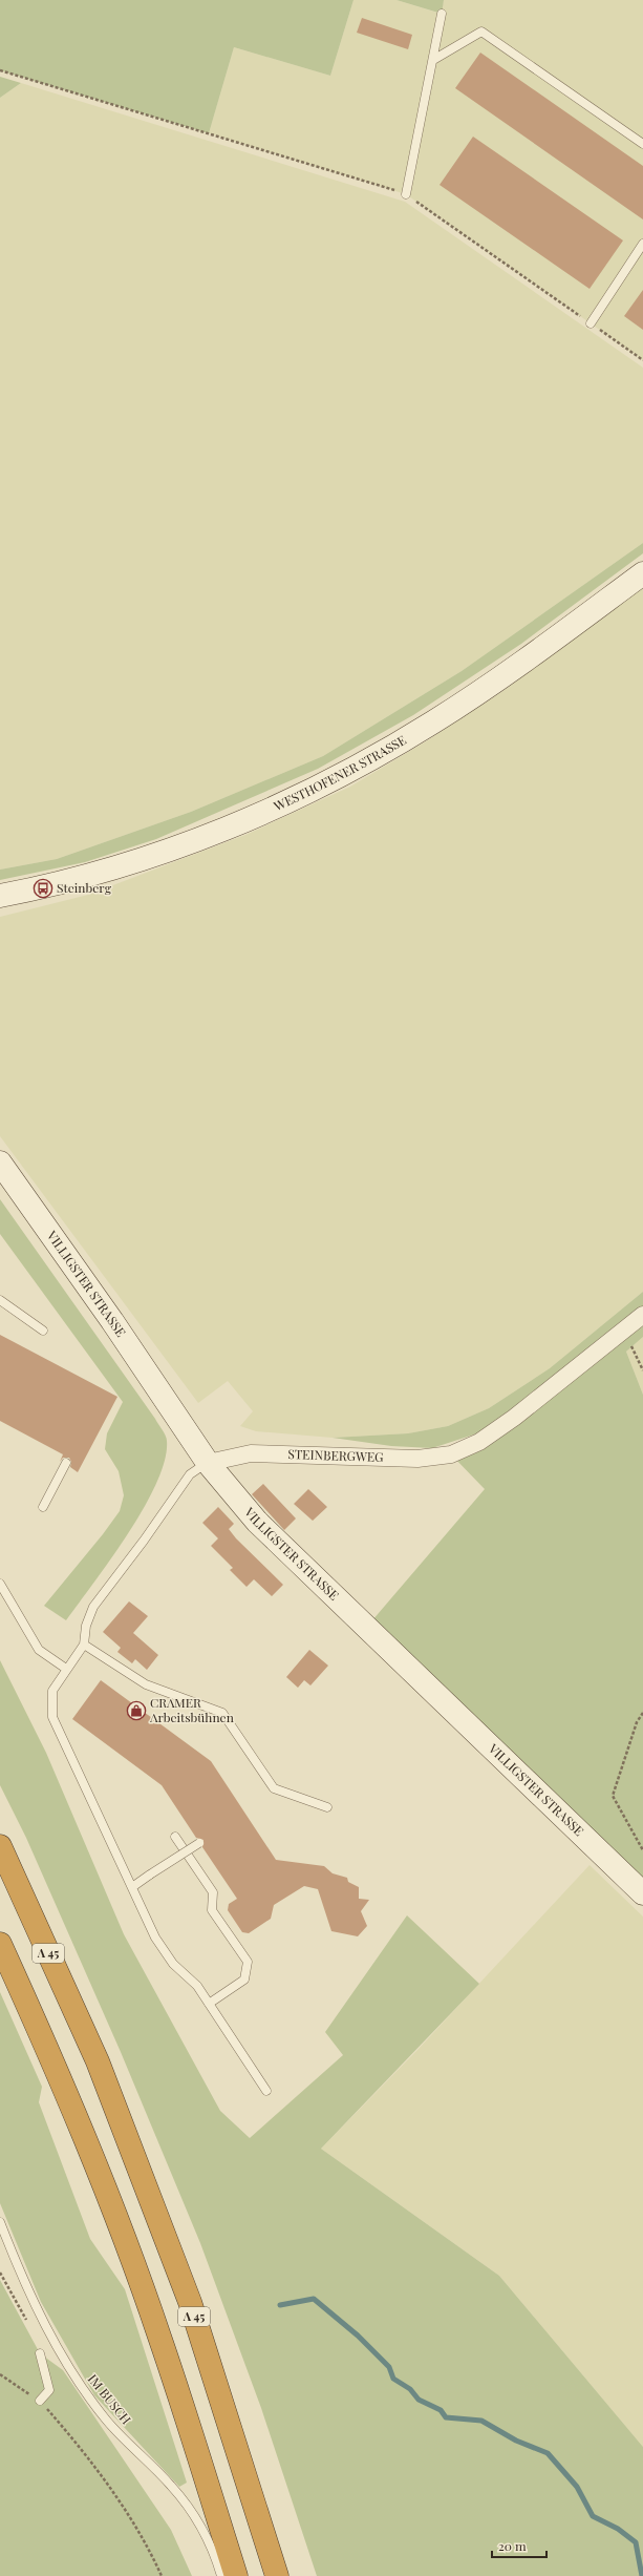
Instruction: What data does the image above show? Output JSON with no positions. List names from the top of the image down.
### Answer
{
  "streets": {
    "highway": ["A 45"],
    "main road": ["WESTHOFENER STRASSE", "VILLIGSTER STRASSE"],
    "street": ["STEINBERGWEG"],
    "lane": ["IM BUSCH"]
  },
  "crossings": [
    ["VILLIGSTER STRASSE", "STEINBERGWEG"]
  ],
  "places": {
    "bus stop": ["Steinberg"],
    "shop": ["CRAMER Arbeitsbühnen"]
  },
  "scale_bar": "20 m"
}
